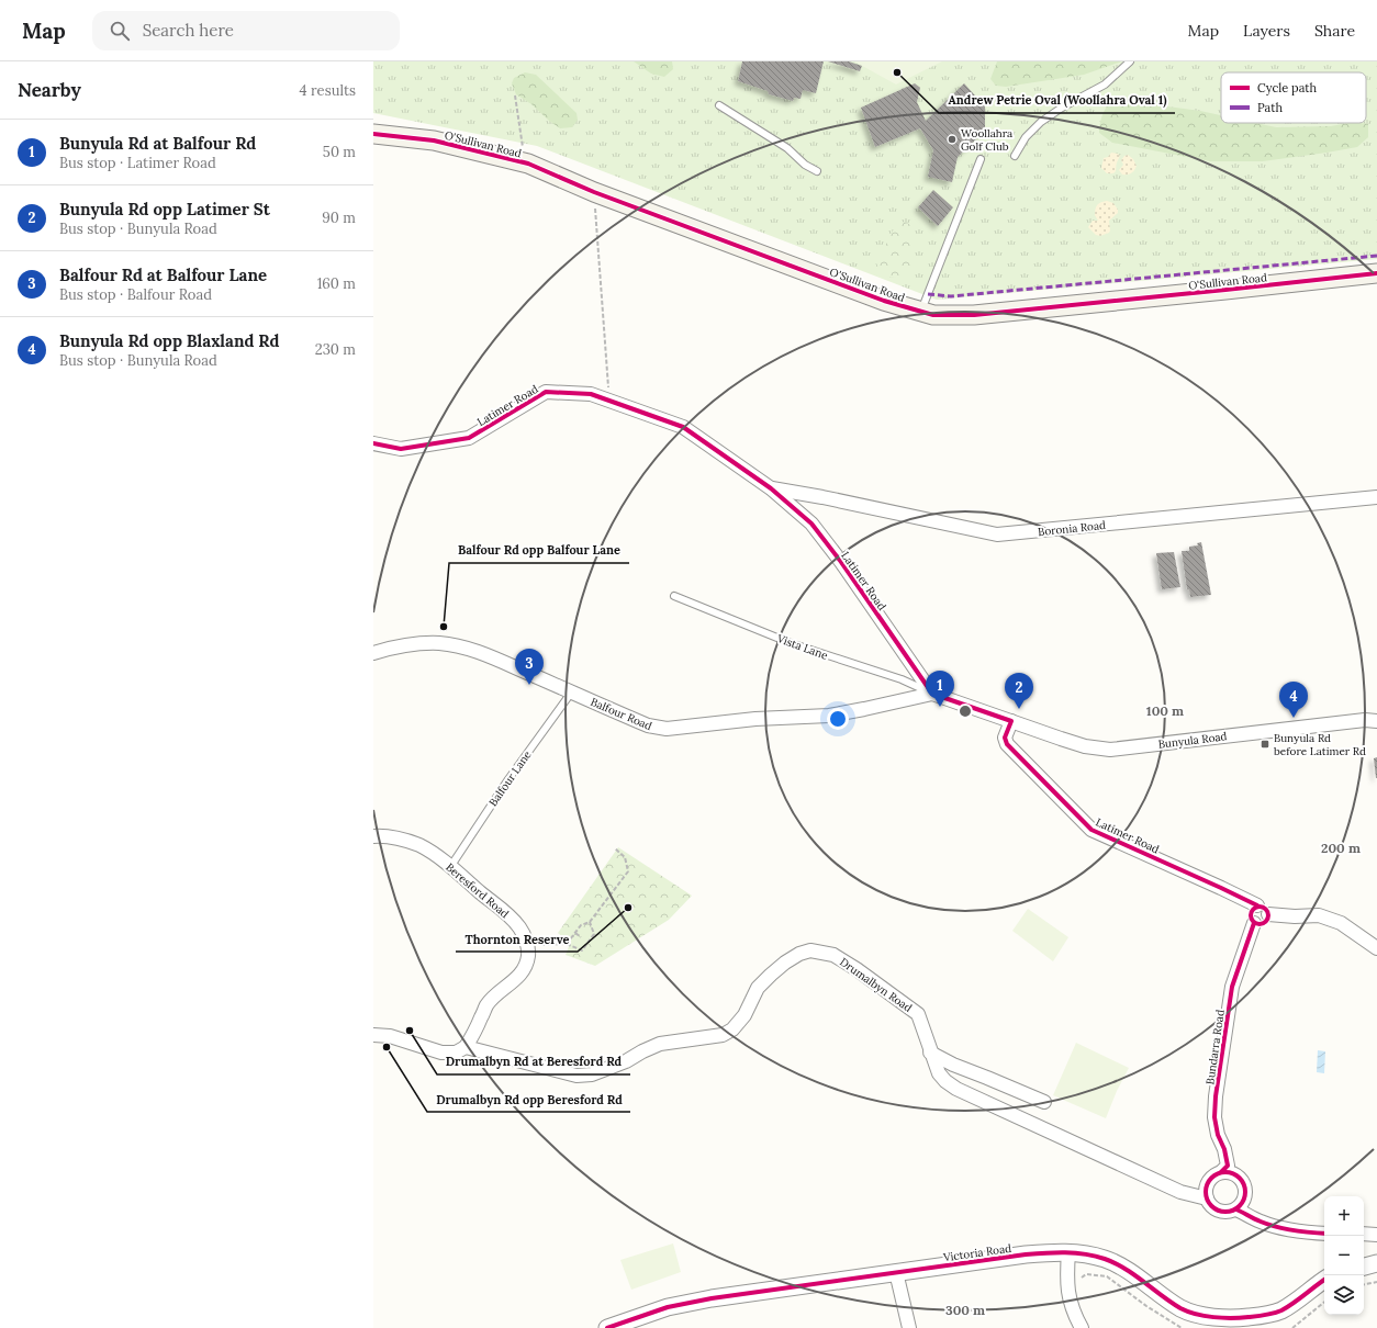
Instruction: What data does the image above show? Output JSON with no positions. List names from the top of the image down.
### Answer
{
  "streets": {
    "main road": ["O'Sullivan Road"],
    "street": [
      "Latimer Road",
      "Boronia Road",
      "Balfour Road",
      "Bunyula Road",
      "Beresford Road",
      "Drumalbyn Road",
      "Bundarra Road",
      "Victoria Road"
    ],
    "lane": ["Vista Lane", "Balfour Lane"]
  },
  "crossings": [
    ["Latimer Road", "Boronia Road"],
    ["Latimer Road", "Vista Lane"],
    ["Latimer Road", "Balfour Road"],
    ["Latimer Road", "Bunyula Road"],
    ["Latimer Road", "Bundarra Road"],
    ["Vista Lane", "Balfour Road"],
    ["Balfour Road", "Balfour Lane"],
    ["Balfour Lane", "Beresford Road"],
    ["Drumalbyn Road", "Bundarra Road"]
  ],
  "places": {
    "other": [
      "Andrew Petrie Oval (Woollahra Oval 1)",
      "Woollahra Golf Club",
      "Balfour Rd opp Balfour Lane",
      "Thornton Reserve",
      "Drumalbyn Rd at Beresford Rd",
      "Drumalbyn Rd opp Beresford Rd"
    ],
    "transit": ["Bunyula Rd before Latimer Rd"]
  },
  "legend": ["Cycle path", "Path"],
  "page": {
    "header": "Map",
    "search": "Search here",
    "nav": ["Map", "Layers", "Share"],
    "heading": ["Nearby", "4 results"],
    "list": [
      {
        "mark": "1",
        "name": "Bunyula Rd at Balfour Rd",
        "note": "Bus stop · Latimer Road",
        "value": "50 m"
      },
      {
        "mark": "2",
        "name": "Bunyula Rd opp Latimer St",
        "note": "Bus stop · Bunyula Road",
        "value": "90 m"
      },
      {
        "mark": "3",
        "name": "Balfour Rd at Balfour Lane",
        "note": "Bus stop · Balfour Road",
        "value": "160 m"
      },
      {
        "mark": "4",
        "name": "Bunyula Rd opp Blaxland Rd",
        "note": "Bus stop · Bunyula Road",
        "value": "230 m"
      }
    ],
    "pins": [
      "3",
      "1",
      "2",
      "4"
    ],
    "map_buttons": ["+", "−"]
  },
  "rings": ["100 m", "200 m", "300 m"]
}
